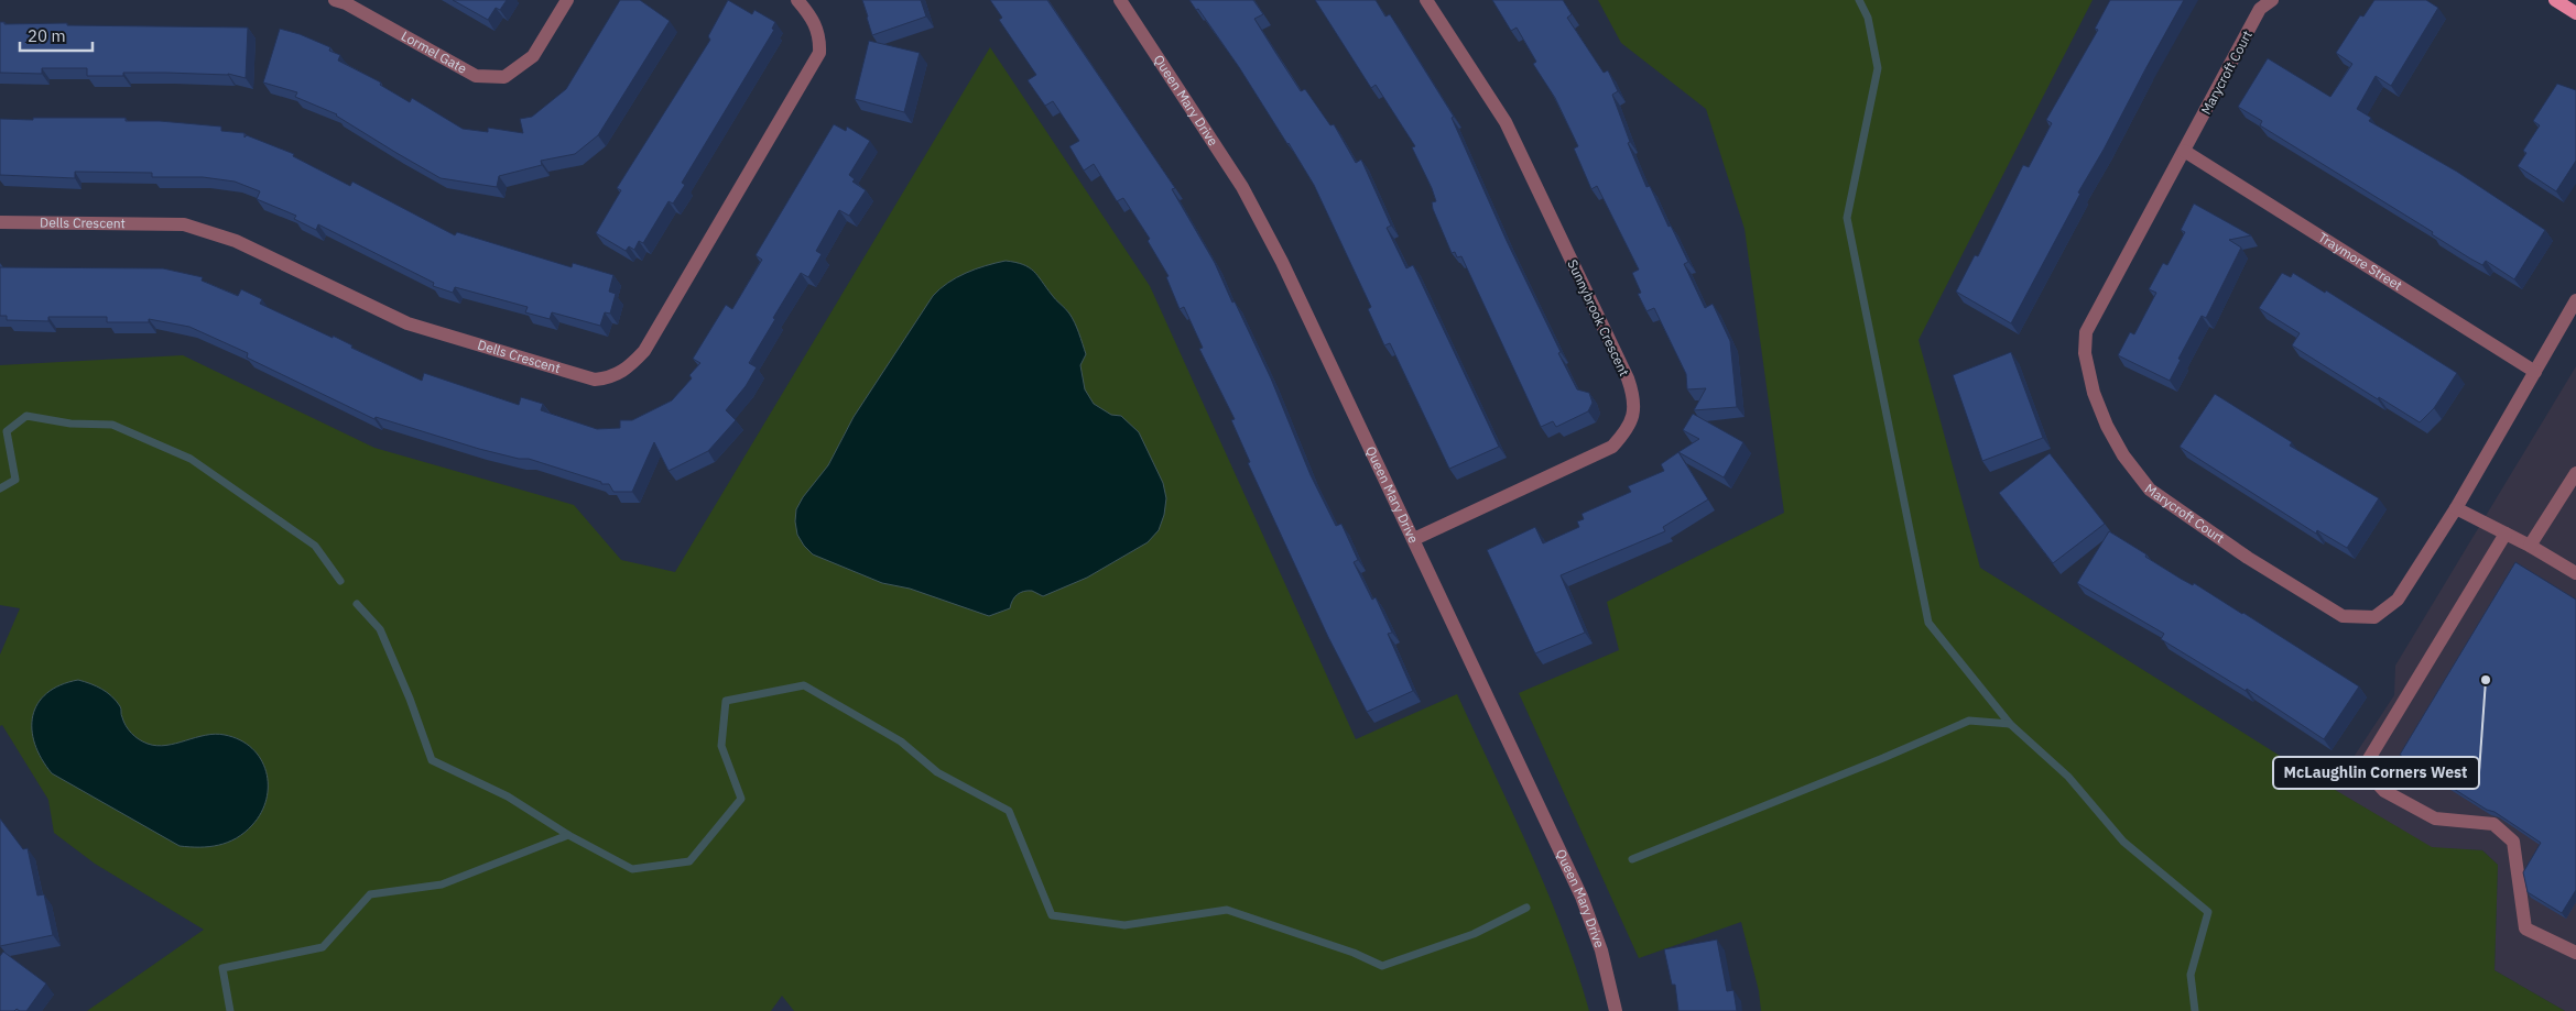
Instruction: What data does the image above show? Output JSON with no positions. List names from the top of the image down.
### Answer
{
  "streets": {
    "street": [
      "Lormel Gate",
      "Marycroft Court",
      "Queen Mary Drive",
      "Dells Crescent",
      "Traymore Street",
      "Sunnybrook Crescent"
    ]
  },
  "crossings": [
    ["Marycroft Court", "Traymore Street"],
    ["Queen Mary Drive", "Sunnybrook Crescent"]
  ],
  "places": ["McLaughlin Corners West"],
  "scale_bar": "20 m"
}
